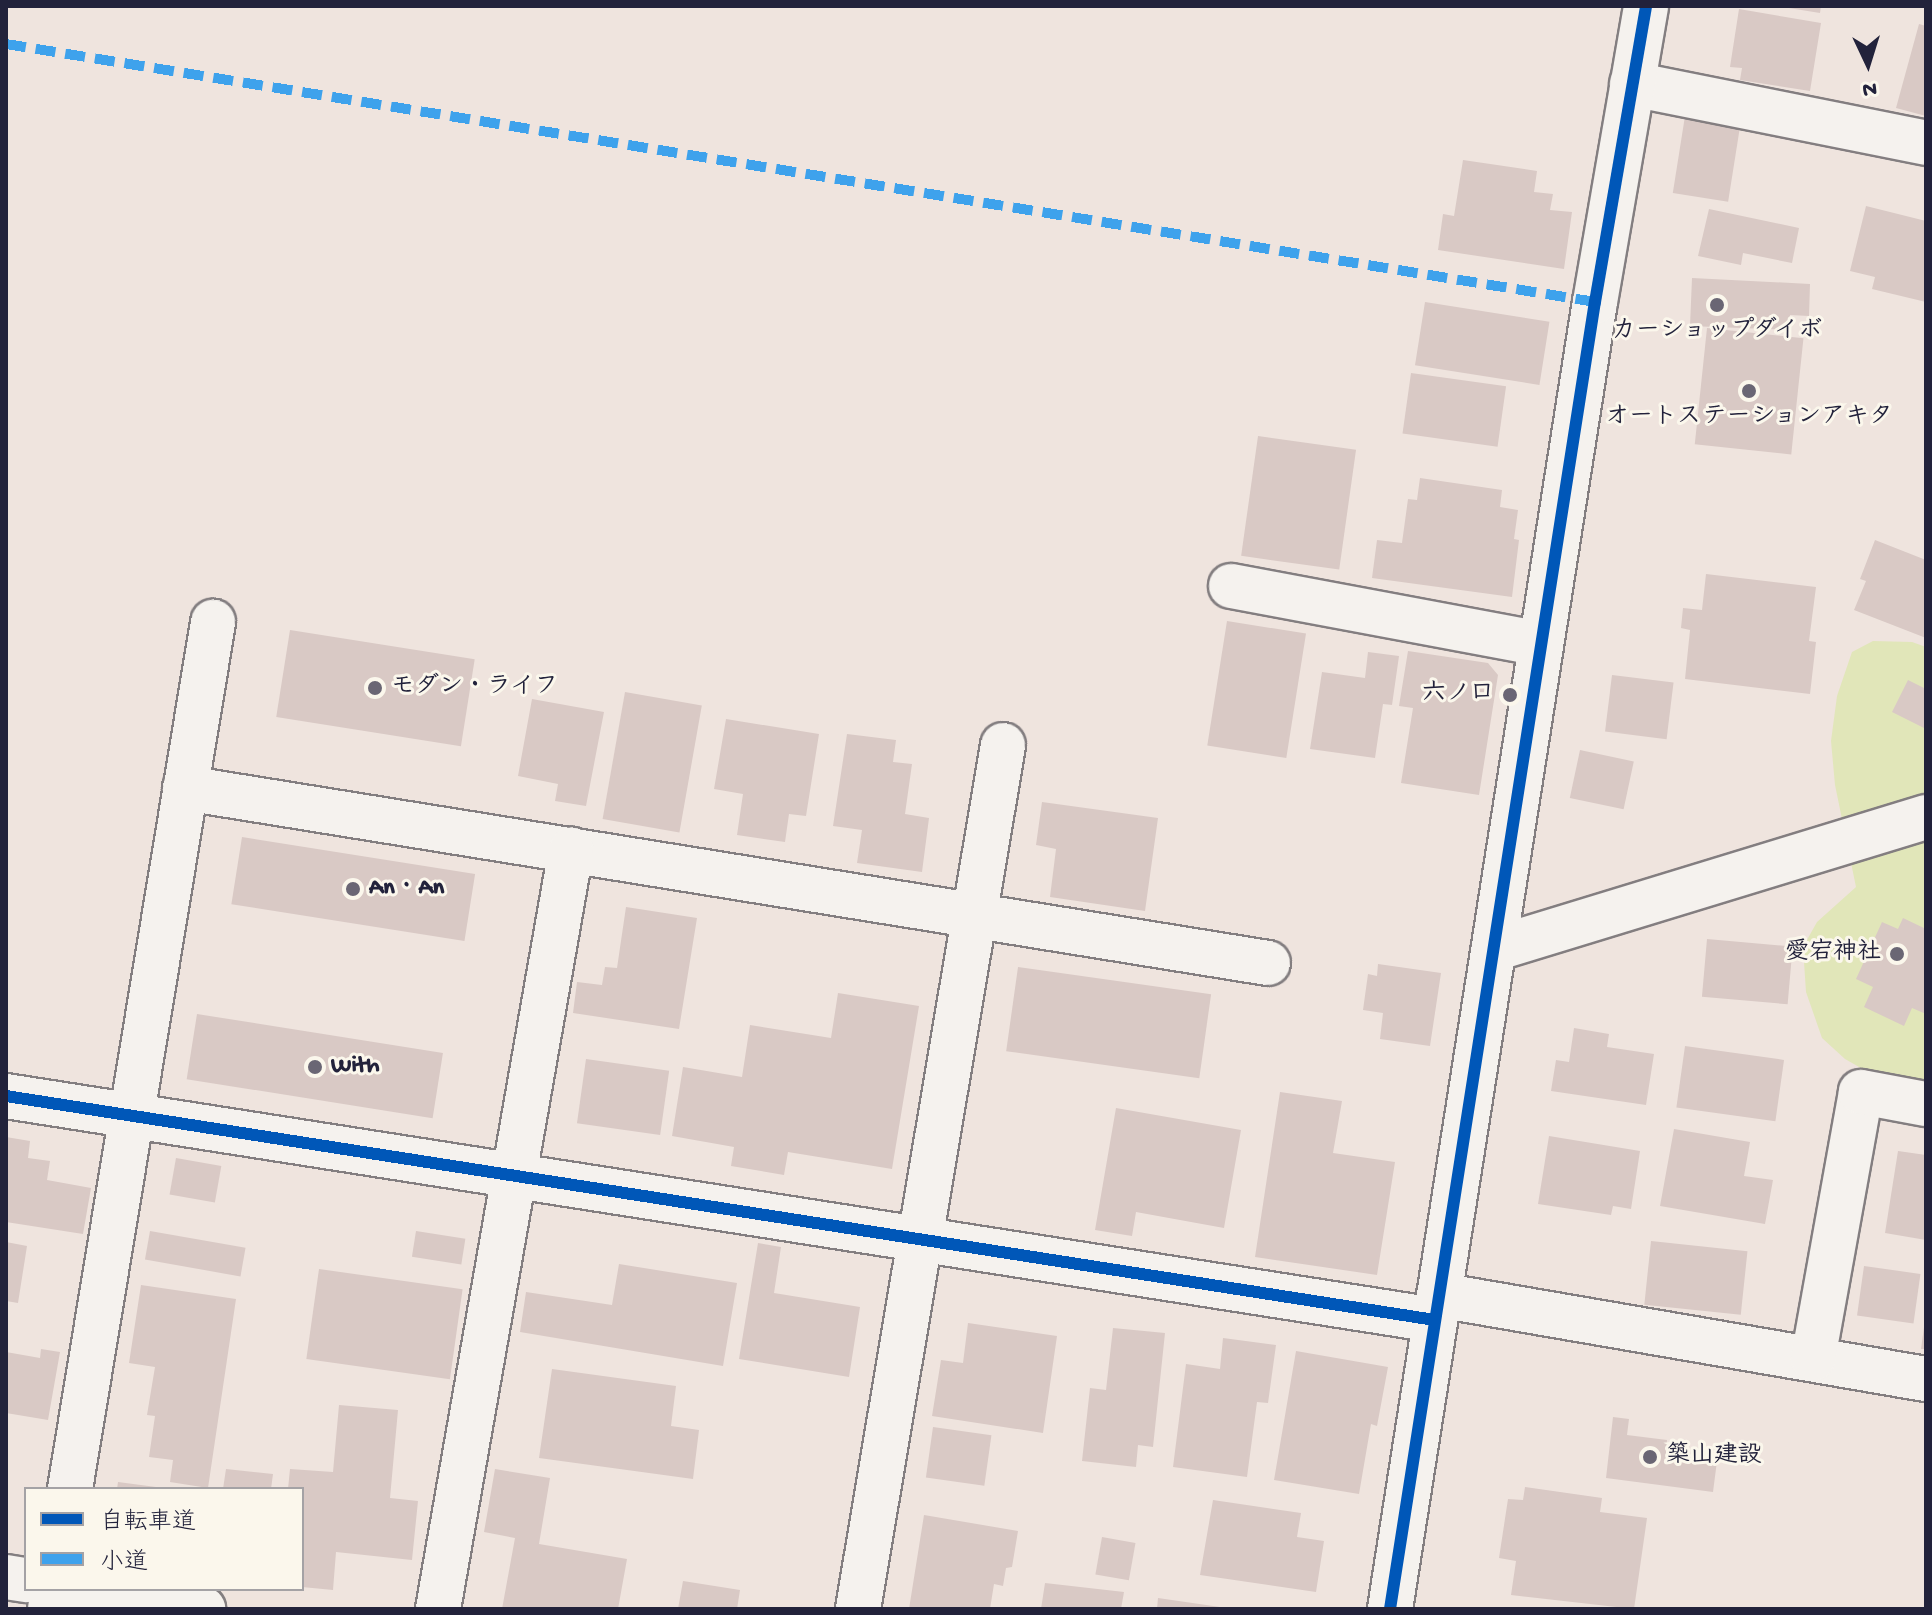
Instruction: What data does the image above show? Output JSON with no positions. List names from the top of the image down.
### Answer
{
  "places": [
    "カーショップダイボ",
    "オートステーションアキタ",
    "モダン・ライフ",
    "六ノ口",
    "An・An",
    "愛宕神社",
    "With",
    "築山建設"
  ],
  "legend": ["自転車道", "小道"],
  "north": "bottom"
}
